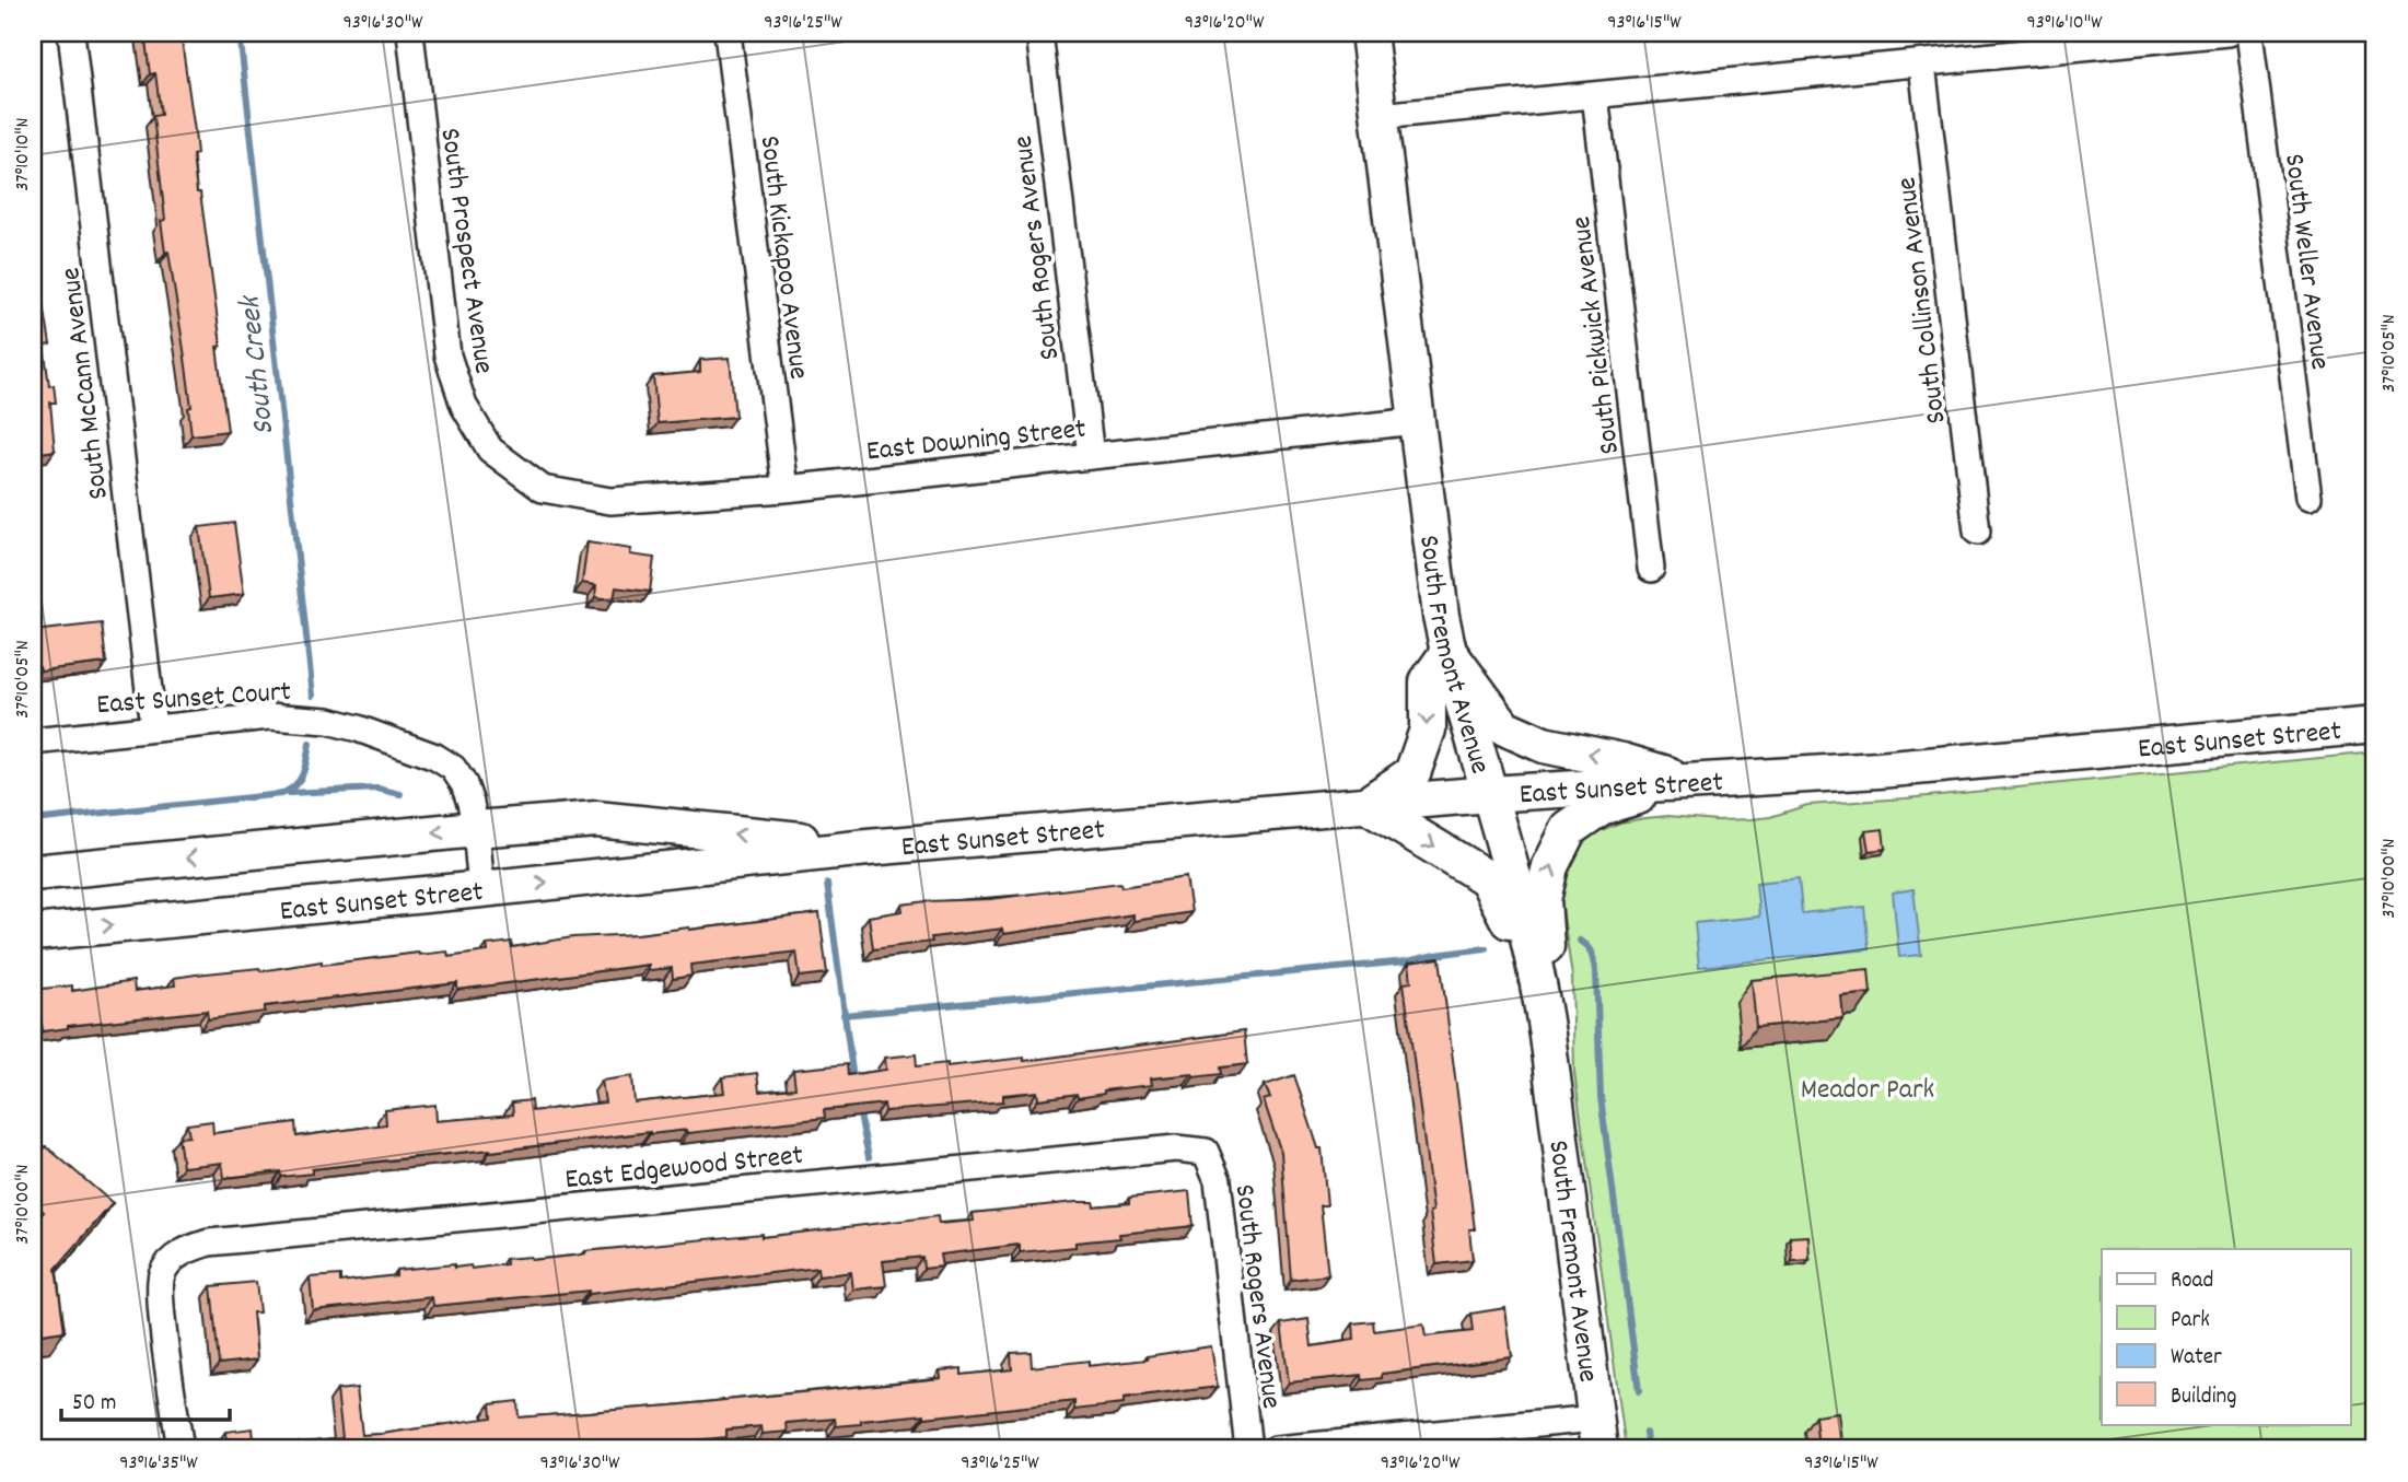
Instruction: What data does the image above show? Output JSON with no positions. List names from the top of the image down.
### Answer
{
  "streets": {
    "main road": ["South Fremont Avenue", "East Sunset Street"],
    "street": [
      "South Rogers Avenue",
      "South Prospect Avenue",
      "South Kickapoo Avenue",
      "South Weller Avenue",
      "South Collinson Avenue",
      "South Pickwick Avenue",
      "South McCann Avenue",
      "East Downing Street",
      "East Sunset Court",
      "East Edgewood Street"
    ]
  },
  "crossings": [
    ["South Rogers Avenue", "East Downing Street"],
    ["South Rogers Avenue", "East Edgewood Street"],
    ["South Prospect Avenue", "East Downing Street"],
    ["South Kickapoo Avenue", "East Downing Street"],
    ["South McCann Avenue", "East Sunset Court"],
    ["East Downing Street", "South Fremont Avenue"],
    ["South Fremont Avenue", "East Sunset Street"],
    ["East Sunset Court", "East Sunset Street"]
  ],
  "water": ["South Creek"],
  "parks": ["Meador Park"],
  "legend": [
    "Road",
    "Park",
    "Water",
    "Building"
  ],
  "scale_bar": "50 m",
  "coordinates": [
    "93°16'30\"W",
    "93°16'25\"W",
    "93°16'20\"W",
    "93°16'15\"W",
    "93°16'10\"W",
    "37°10'10\"N",
    "37°10'05\"N",
    "37°10'00\"N",
    "93°16'35\"W"
  ]
}
